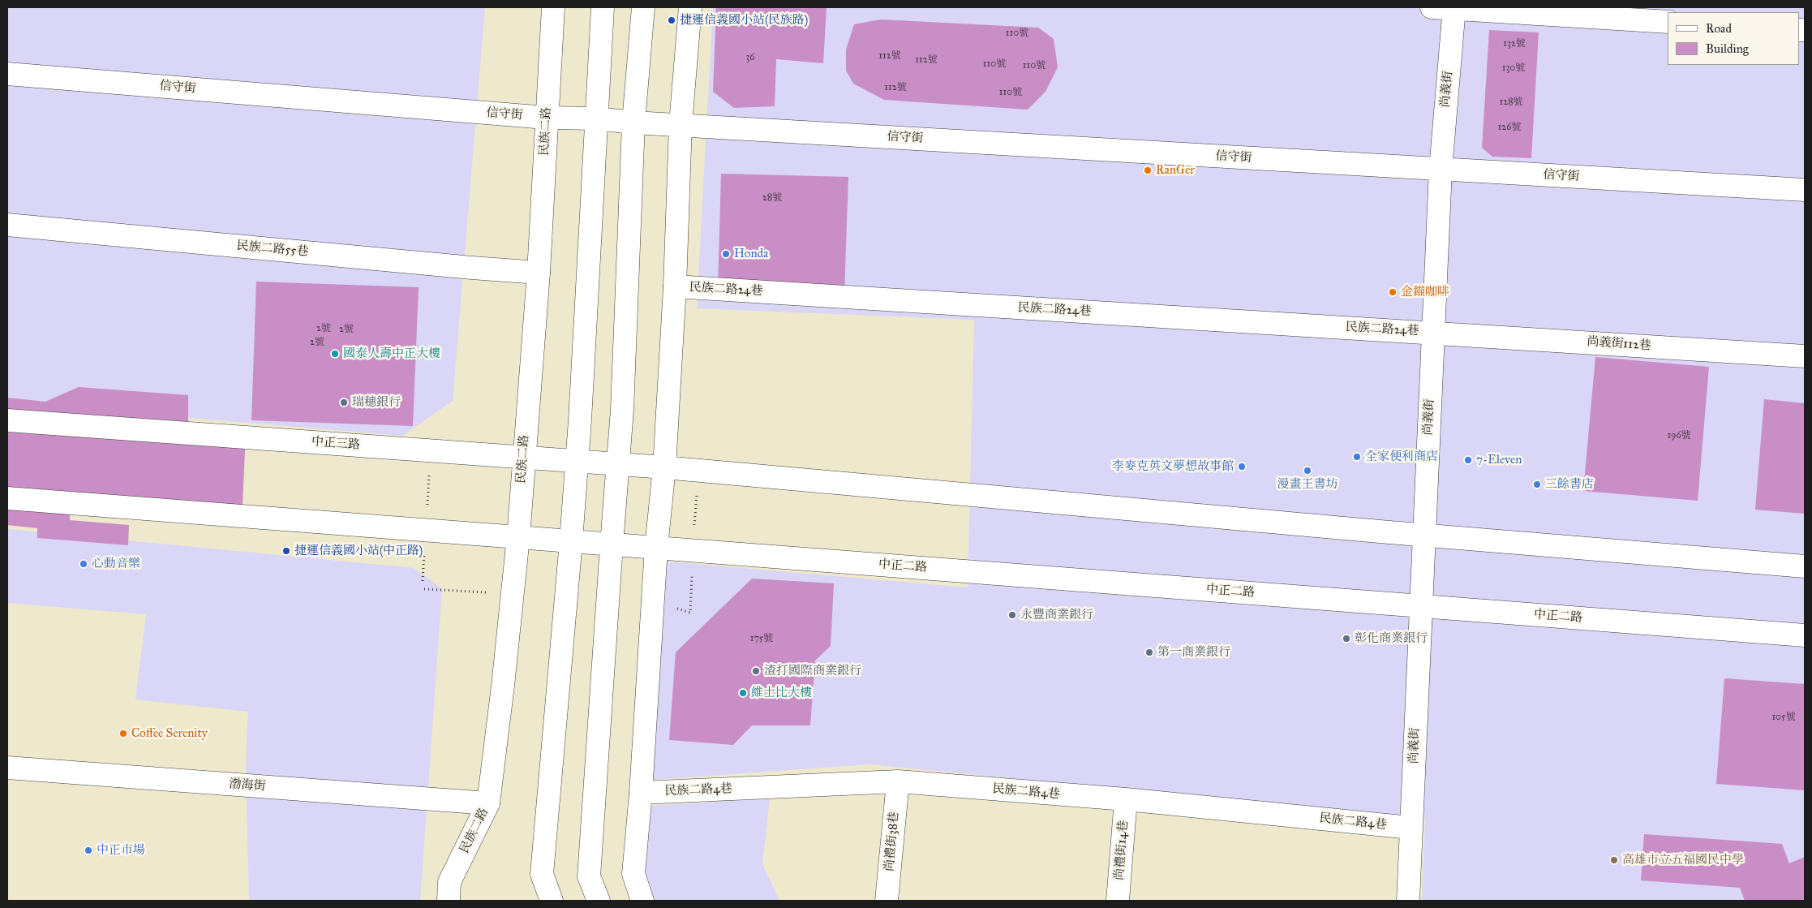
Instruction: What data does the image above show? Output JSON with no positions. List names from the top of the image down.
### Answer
{
  "streets": {
    "street": [
      "信守街",
      "尚義街",
      "民族二路",
      "民族二路55巷",
      "民族二路24巷",
      "尚義街112巷",
      "中正三路",
      "中正二路",
      "渤海街",
      "民族二路4巷",
      "尚禮街38巷",
      "尚禮街14巷"
    ]
  },
  "crossings": [
    ["信守街", "尚義街"],
    ["信守街", "民族二路"],
    ["尚義街", "民族二路24巷"],
    ["尚義街", "尚義街112巷"],
    ["尚義街", "中正二路"],
    ["尚義街", "民族二路4巷"],
    ["民族二路", "民族二路55巷"],
    ["民族二路", "中正三路"],
    ["民族二路", "渤海街"],
    ["民族二路24巷", "尚義街112巷"],
    ["民族二路4巷", "尚禮街38巷"],
    ["民族二路4巷", "尚禮街14巷"]
  ],
  "places": [
    "捷運信義國小站(民族路)",
    "RanGer",
    "Honda",
    "金錨咖啡",
    "國泰人壽中正大樓",
    "瑞穗銀行",
    "全家便利商店",
    "7-Eleven",
    "李麥克英文夢想故事館",
    "漫畫王書坊",
    "三餘書店",
    "捷運信義國小站(中正路)",
    "心動音樂",
    "永豐商業銀行",
    "彰化商業銀行",
    "第一商業銀行",
    "渣打國際商業銀行",
    "維士比大樓",
    "Coffee Serenity",
    "中正市場",
    "高雄市立五福國民中學"
  ],
  "house_numbers": [
    "110號",
    "132號",
    "112號",
    "36",
    "112號",
    "110號",
    "110號",
    "130號",
    "112號",
    "110號",
    "128號",
    "126號",
    "28號",
    "2號",
    "2號",
    "2號",
    "196號",
    "175號",
    "105號"
  ],
  "legend": ["Road", "Building"]
}
